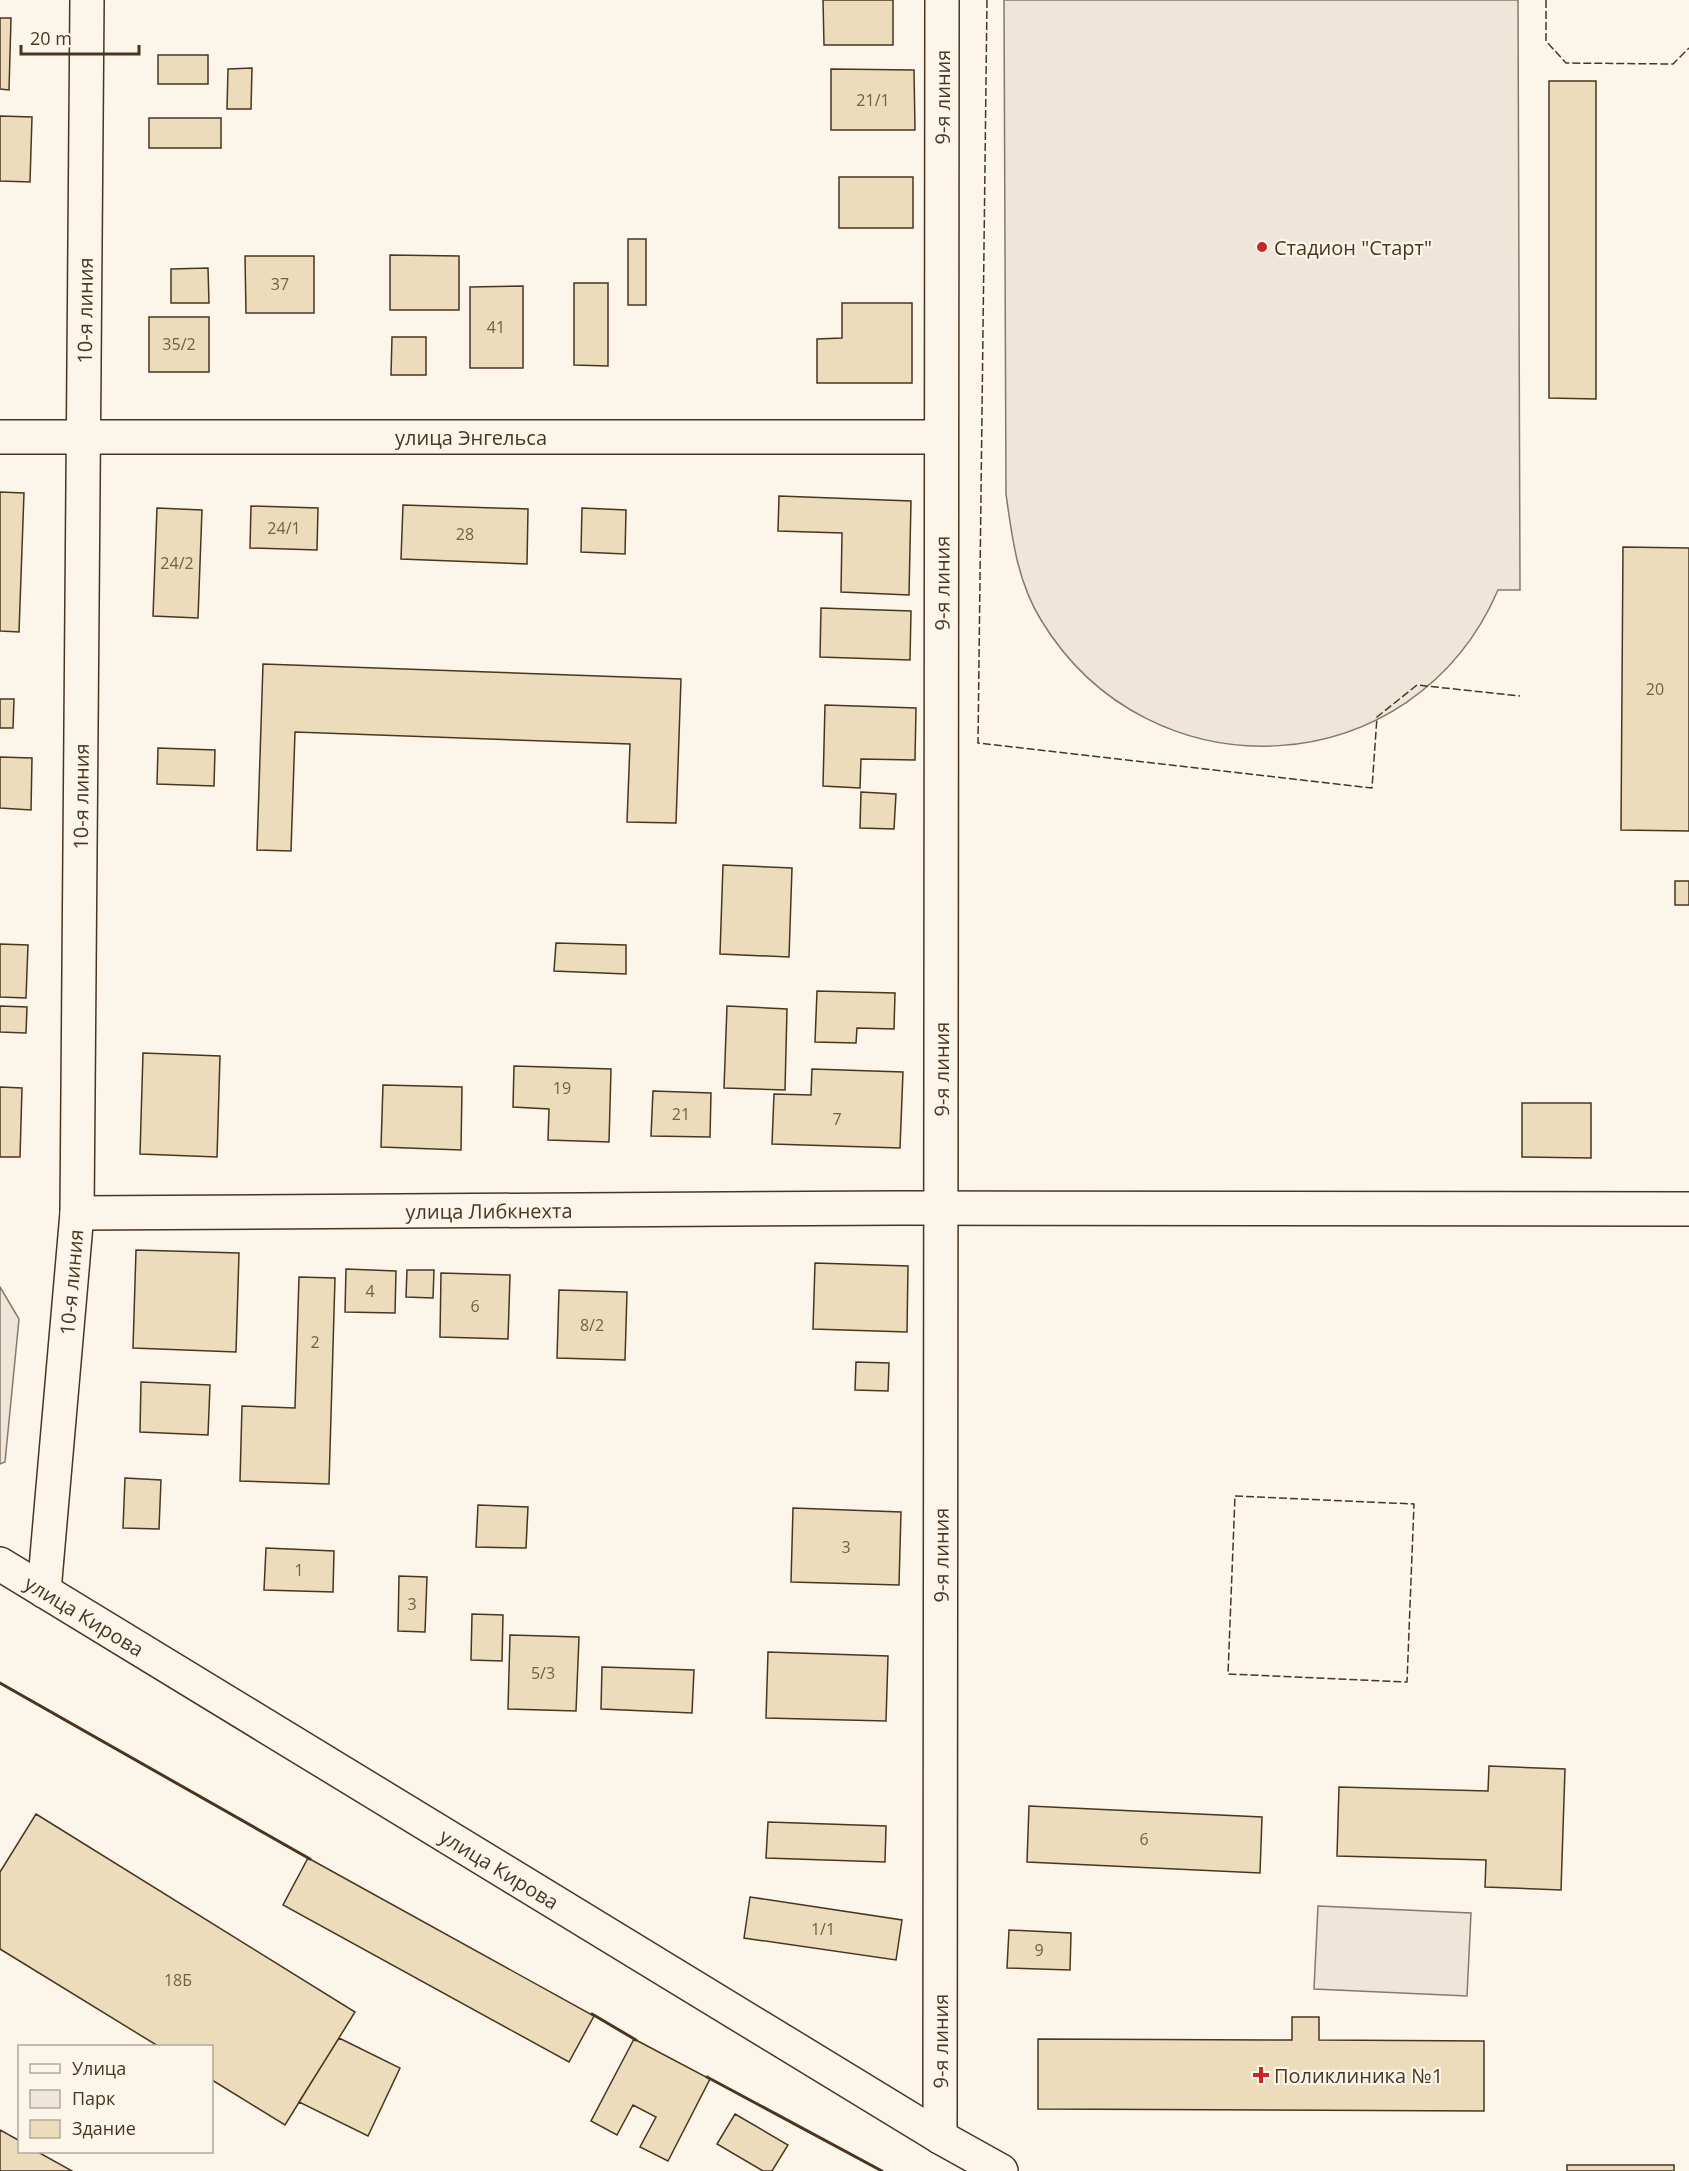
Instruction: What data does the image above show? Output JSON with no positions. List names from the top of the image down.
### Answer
{
  "streets": {
    "street": [
      "9-я линия",
      "10-я линия",
      "улица Энгельса",
      "улица Либкнехта",
      "улица Кирова"
    ]
  },
  "crossings": [
    ["9-я линия", "улица Энгельса"],
    ["9-я линия", "улица Либкнехта"],
    ["9-я линия", "улица Кирова"],
    ["10-я линия", "улица Энгельса"],
    ["10-я линия", "улица Либкнехта"],
    ["10-я линия", "улица Кирова"]
  ],
  "places": {
    "other": ["Стадион \"Старт\""],
    "health": ["Поликлиника №1"]
  },
  "house_numbers": [
    "21/1",
    "37",
    "41",
    "35/2",
    "24/1",
    "28",
    "24/2",
    "20",
    "19",
    "21",
    "7",
    "4",
    "6",
    "8/2",
    "2",
    "3",
    "1",
    "3",
    "5/3",
    "6",
    "1/1",
    "9",
    "18Б"
  ],
  "legend": ["Улица", "Парк", "Здание"],
  "scale_bar": "20 m"
}
